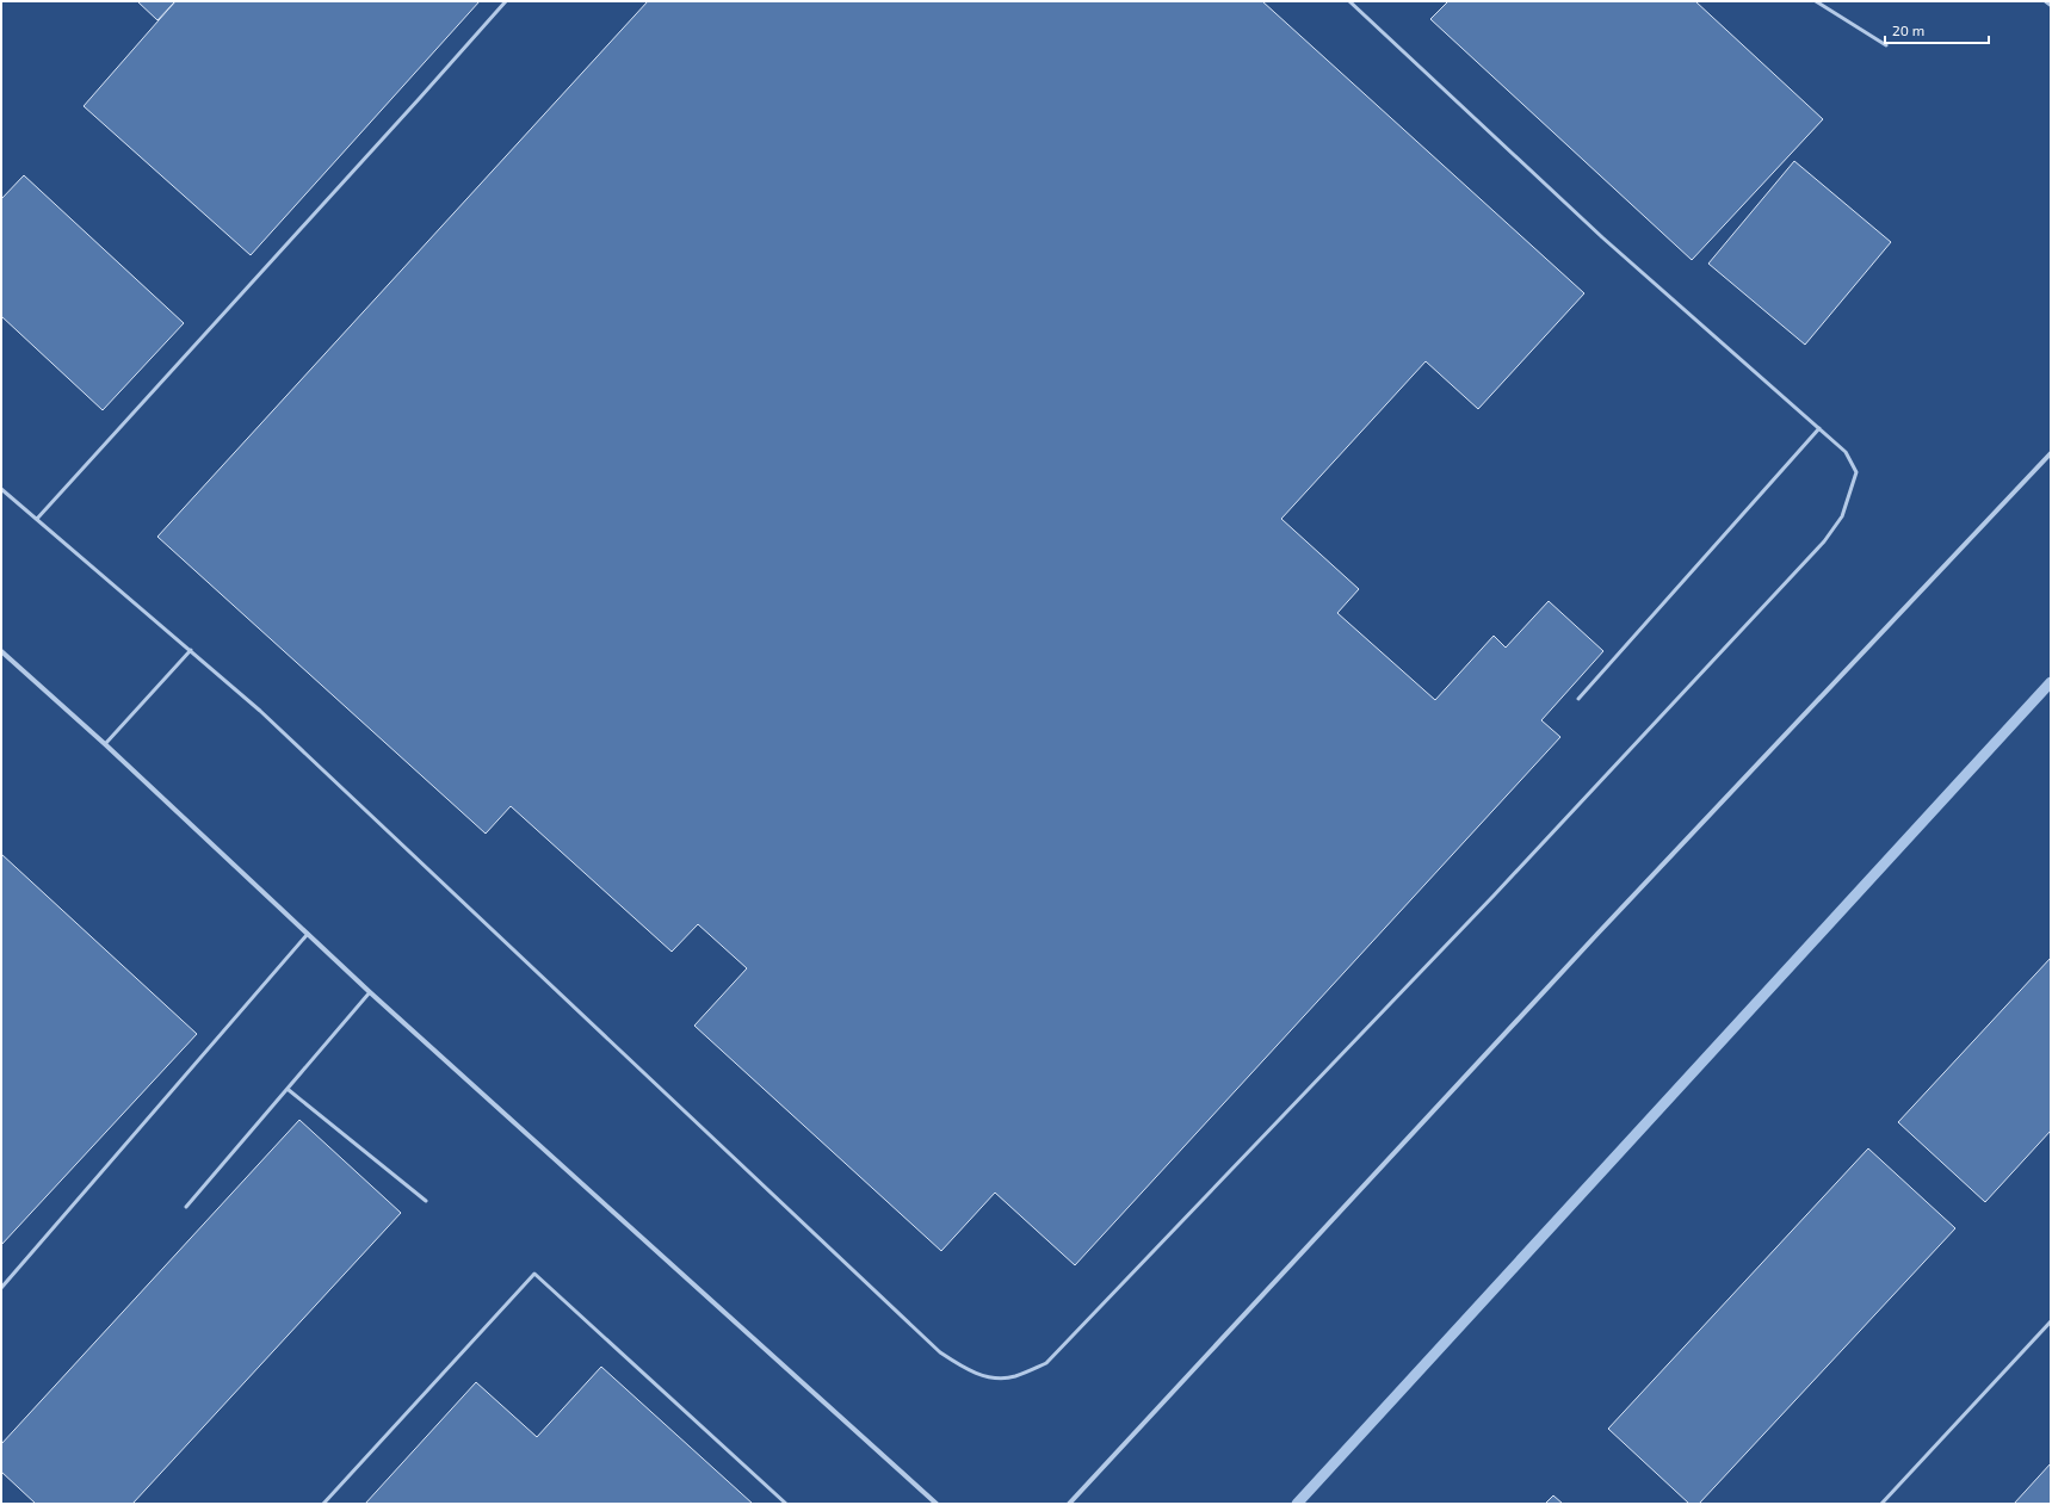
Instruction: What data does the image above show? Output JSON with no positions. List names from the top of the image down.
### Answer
{
  "scale_bar": "20 m"
}
